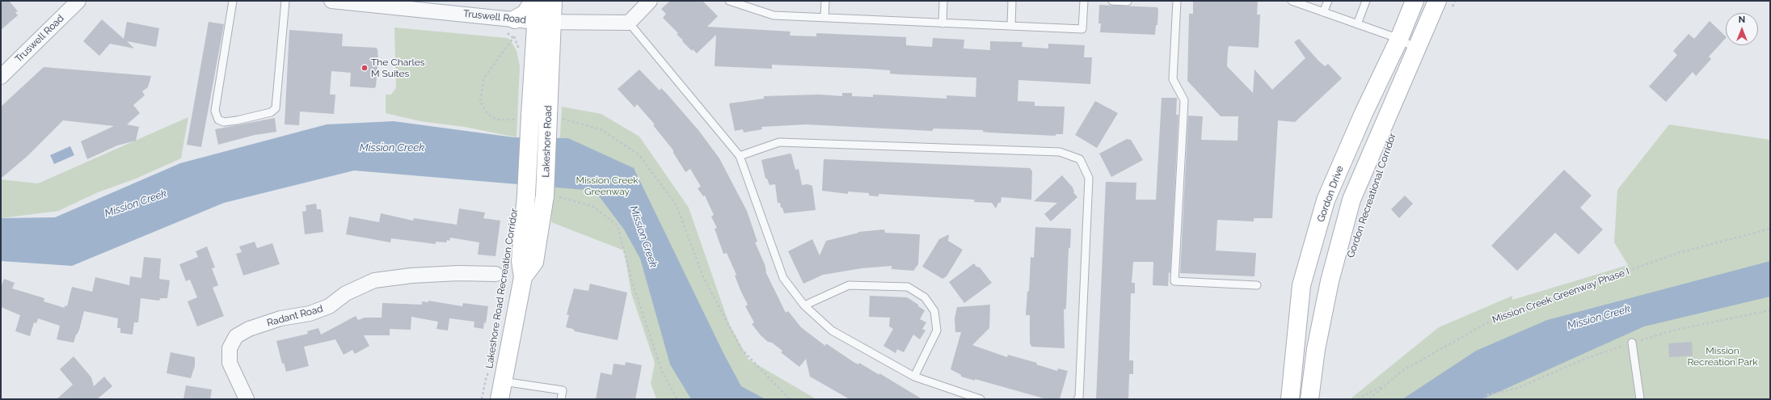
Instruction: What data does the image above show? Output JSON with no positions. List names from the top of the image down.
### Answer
{
  "streets": {
    "main road": ["Lakeshore Road", "Gordon Drive"],
    "street": ["Truswell Road", "Radant Road"],
    "path": ["Lakeshore Road Recreation Corridor", "Mission Creek Greenway Phase I"]
  },
  "crossings": [
    ["Truswell Road", "Lakeshore Road"],
    ["Lakeshore Road Recreation Corridor", "Radant Road"]
  ],
  "water": ["Mission Creek"],
  "parks": ["Mission Creek Greenway", "Mission Recreation Park"],
  "places": ["The Charles M Suites"],
  "north": "top"
}
